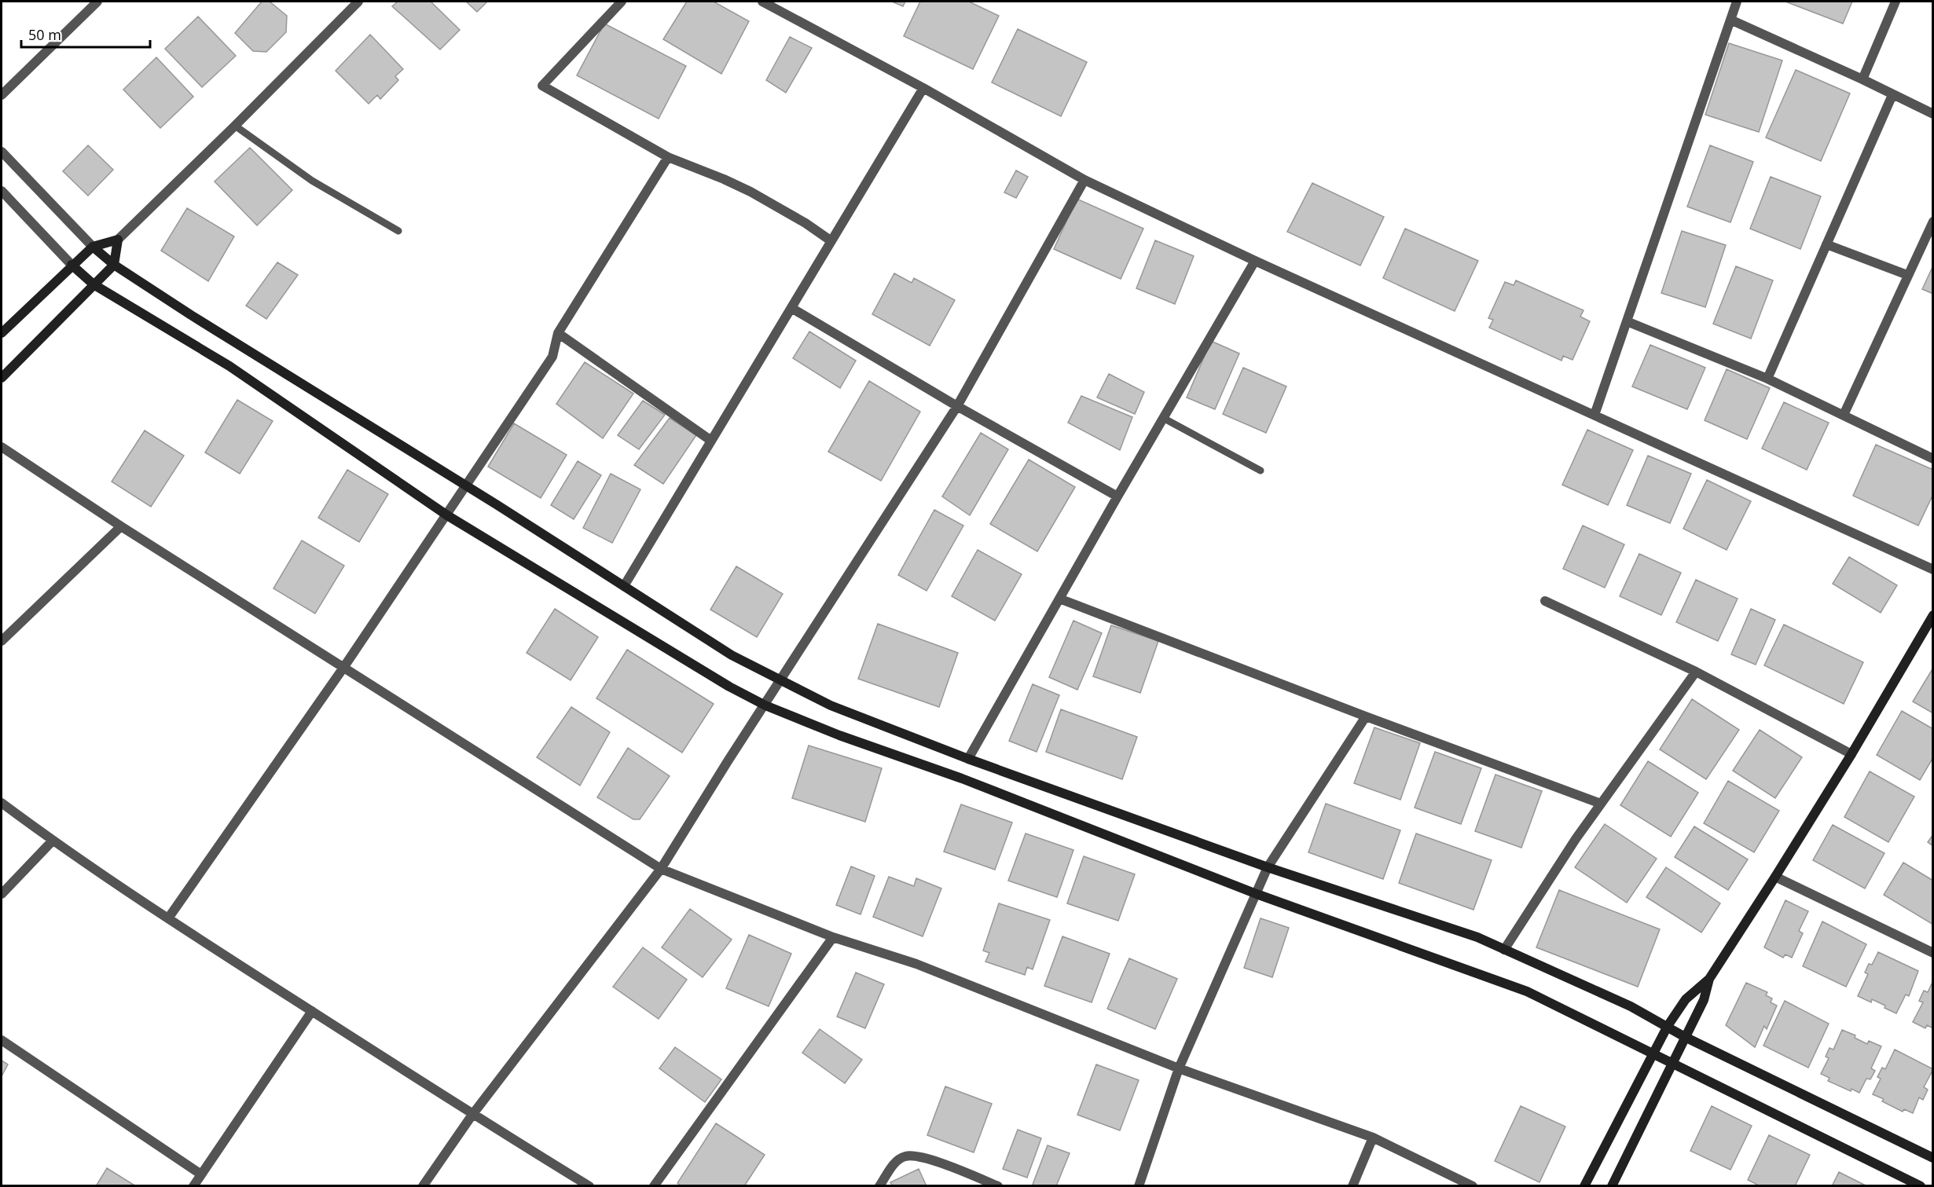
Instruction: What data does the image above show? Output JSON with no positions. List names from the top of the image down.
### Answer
{
  "scale_bar": "50 m"
}
